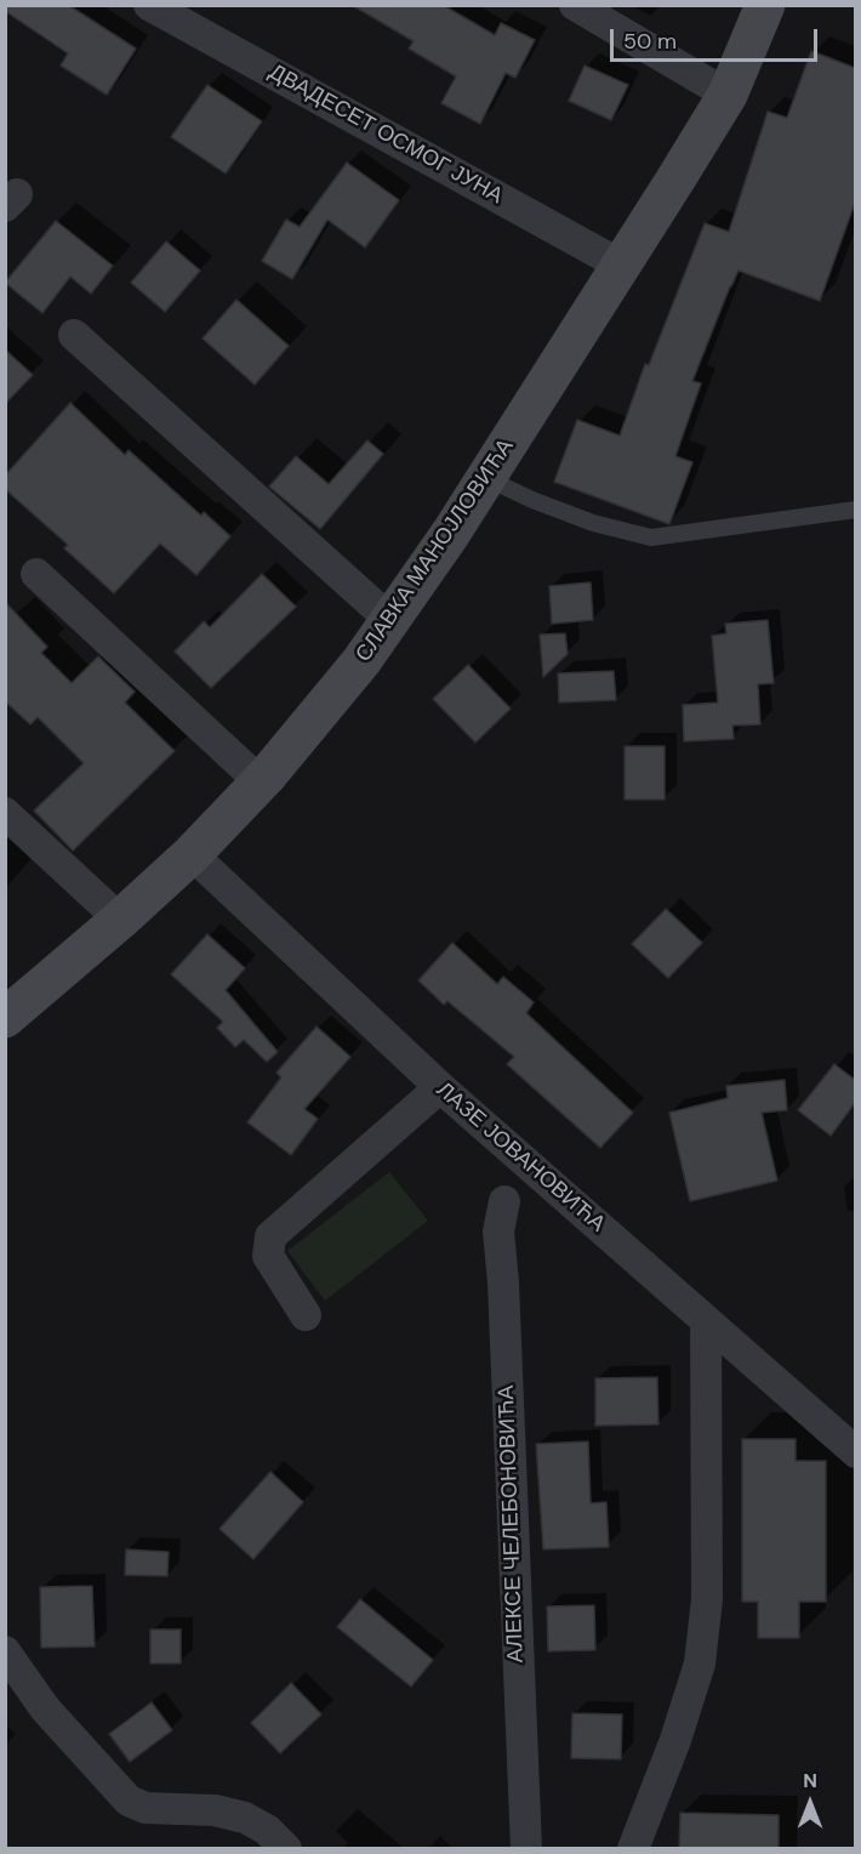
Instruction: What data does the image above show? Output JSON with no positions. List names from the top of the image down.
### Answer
{
  "streets": {
    "main road": ["СЛАВКА МАНОЈЛОВИЋА"],
    "street": ["ДВАДЕСЕТ ОСМОГ ЈУНА", "ЛАЗЕ ЈОВАНОВИЋА", "АЛЕКСЕ ЧЕЛЕБОНОВИЋА"]
  },
  "crossings": [
    ["ДВАДЕСЕТ ОСМОГ ЈУНА", "СЛАВКА МАНОЈЛОВИЋА"],
    ["СЛАВКА МАНОЈЛОВИЋА", "ЛАЗЕ ЈОВАНОВИЋА"]
  ],
  "scale_bar": "50 m",
  "north": "top"
}
